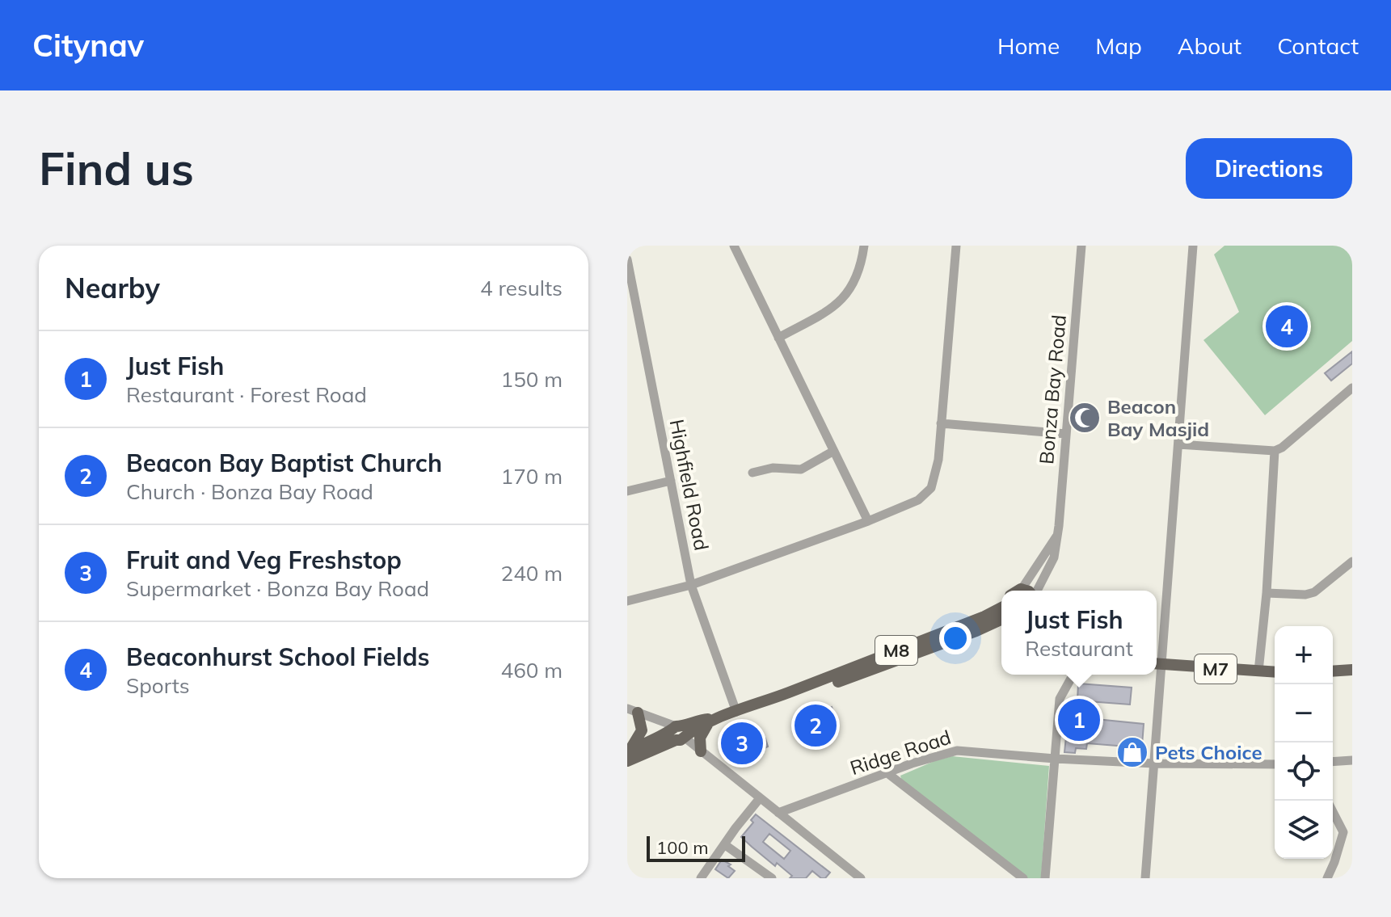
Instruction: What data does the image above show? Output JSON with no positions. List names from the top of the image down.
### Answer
{
  "streets": {
    "main road": ["M8", "M7"],
    "street": ["Bonza Bay Road", "Highfield Road", "Ridge Road"]
  },
  "crossings": [
    ["Highfield Road", "M8"]
  ],
  "places": {
    "mosque": ["Beacon Bay Masjid"],
    "shop": ["Pets Choice"]
  },
  "scale_bar": "100 m",
  "page": {
    "header": "Citynav",
    "nav": [
      "Home",
      "Map",
      "About",
      "Contact"
    ],
    "buttons": "Directions",
    "title": "Find us",
    "heading": ["Nearby", "4 results"],
    "pins": [
      "4",
      "1",
      "2",
      "3"
    ],
    "list": [
      {
        "mark": "1",
        "name": "Just Fish",
        "note": "Restaurant · Forest Road",
        "value": "150 m"
      },
      {
        "mark": "2",
        "name": "Beacon Bay Baptist Church",
        "note": "Church · Bonza Bay Road",
        "value": "170 m"
      },
      {
        "mark": "3",
        "name": "Fruit and Veg Freshstop",
        "note": "Supermarket · Bonza Bay Road",
        "value": "240 m"
      },
      {
        "mark": "4",
        "name": "Beaconhurst School Fields",
        "note": "Sports",
        "value": "460 m"
      }
    ],
    "popup": ["Just Fish", "Restaurant"],
    "map_buttons": ["+", "−"],
    "scale": "100 m"
  }
}
